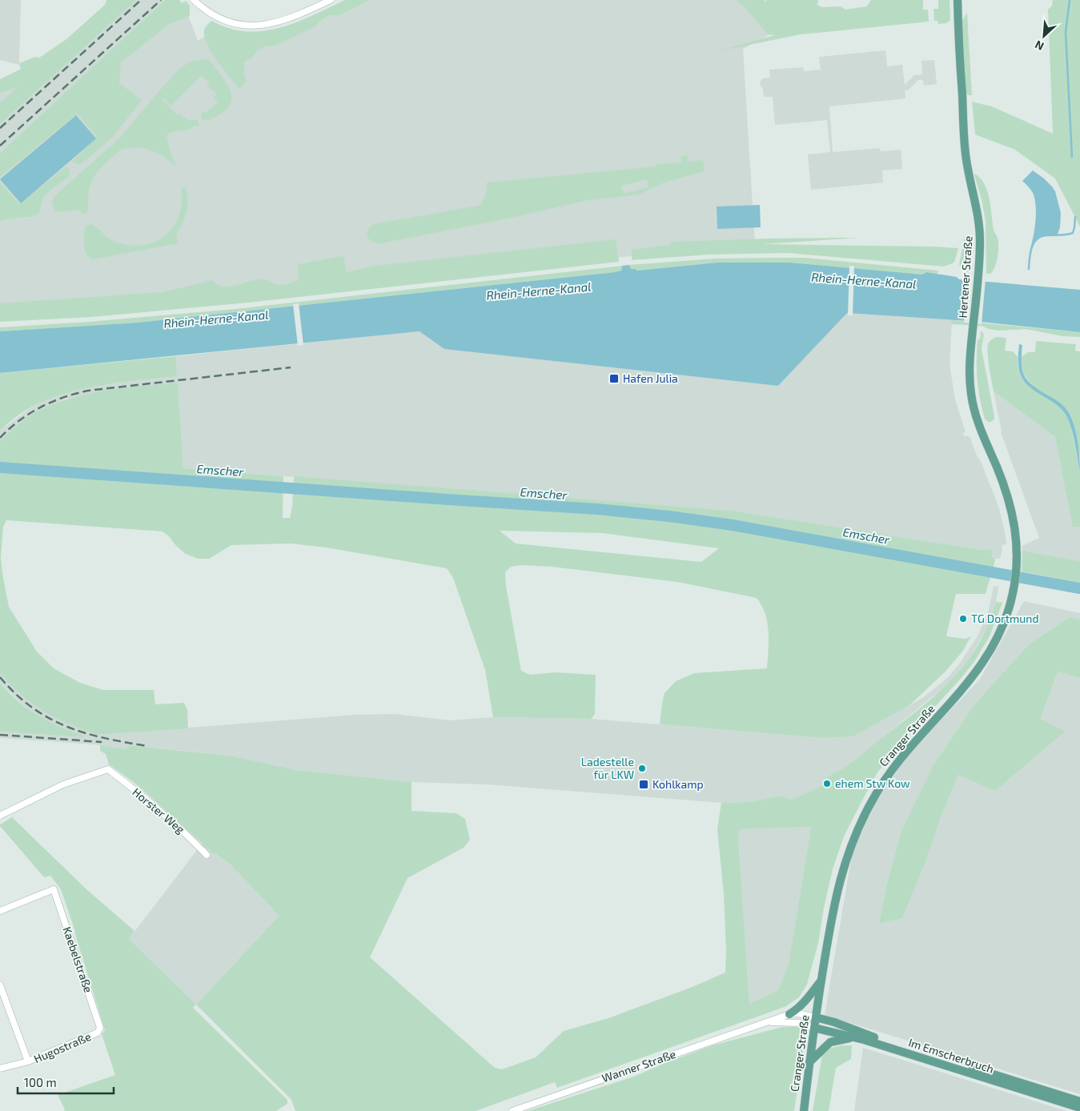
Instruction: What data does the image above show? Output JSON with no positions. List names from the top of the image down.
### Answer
{
  "streets": {
    "main road": ["Hertener Straße", "Cranger Straße", "Im Emscherbruch"],
    "street": [
      "Horster Weg",
      "Kaebelstraße",
      "Hugostraße",
      "Wanner Straße"
    ]
  },
  "crossings": [
    ["Hertener Straße", "Cranger Straße"],
    ["Cranger Straße", "Im Emscherbruch"],
    ["Cranger Straße", "Wanner Straße"],
    ["Kaebelstraße", "Hugostraße"],
    ["Im Emscherbruch", "Wanner Straße"]
  ],
  "water": ["Rhein-Herne-Kanal", "Emscher"],
  "places": {
    "transit": ["Hafen Julia", "Kohlkamp"],
    "other": ["TG Dortmund", "Ladestelle für LKW", "ehem Stw Kow"]
  },
  "scale_bar": "100 m",
  "north": "bottom left"
}
